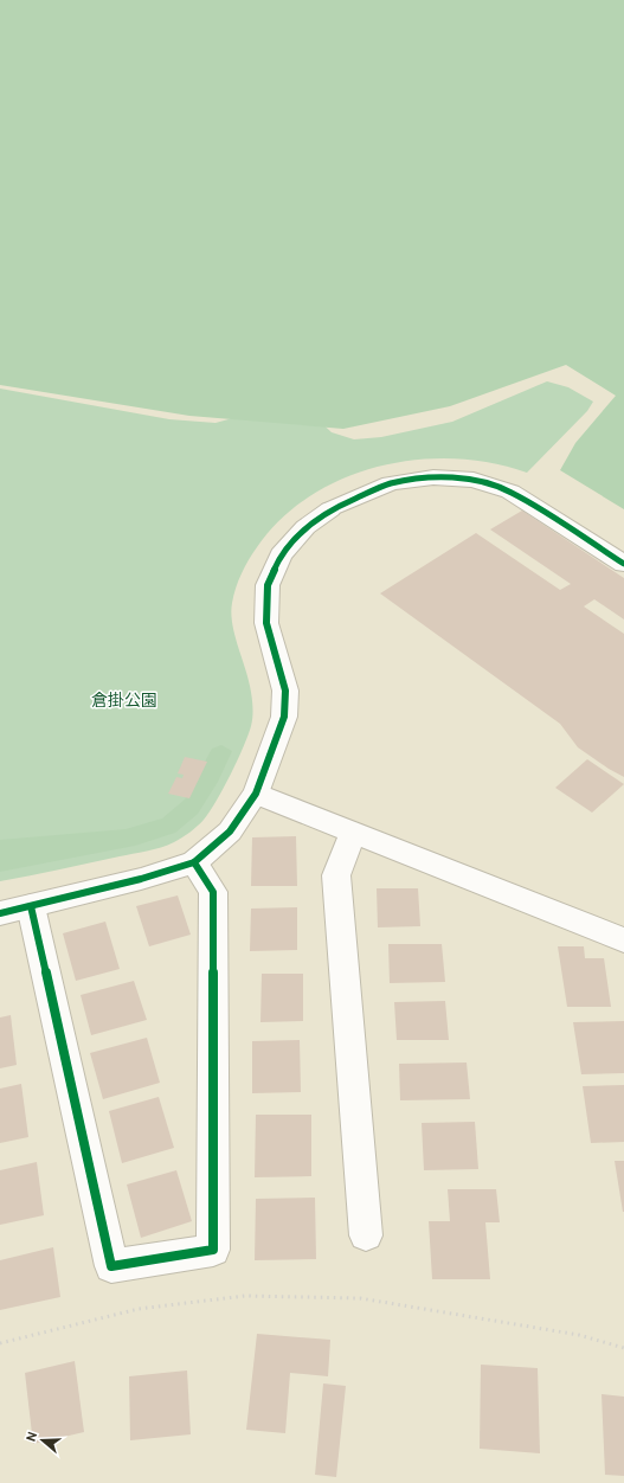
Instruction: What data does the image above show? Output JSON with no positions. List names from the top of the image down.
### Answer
{
  "parks": ["倉掛公園"],
  "north": "left"
}
